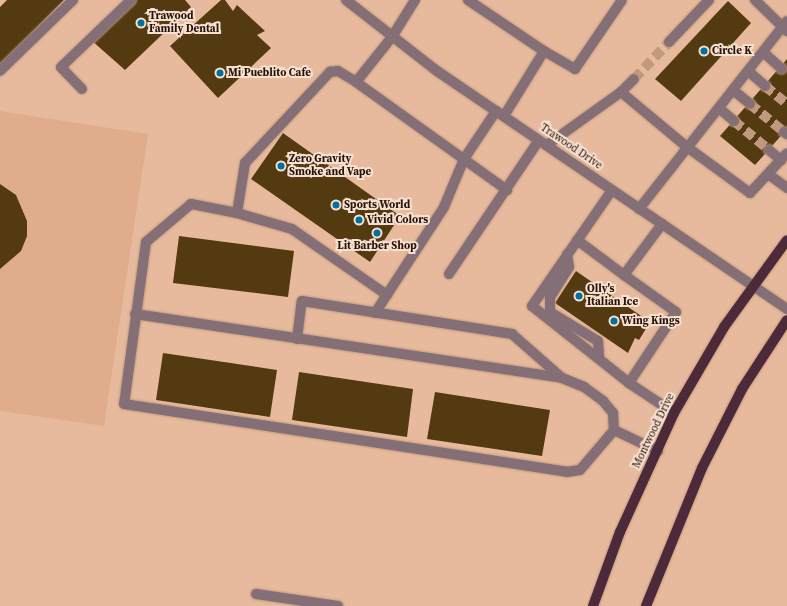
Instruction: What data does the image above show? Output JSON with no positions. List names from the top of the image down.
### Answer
{
  "streets": {
    "main road": ["Montwood Drive"],
    "street": ["Trawood Drive"]
  },
  "crossings": [
    ["Trawood Drive", "Montwood Drive"]
  ],
  "places": [
    "Trawood Family Dental",
    "Circle K",
    "Mi Pueblito Cafe",
    "Zero Gravity Smoke and Vape",
    "Sports World",
    "Vivid Colors",
    "Lit Barber Shop",
    "Olly's Italian Ice",
    "Wing Kings"
  ]
}
